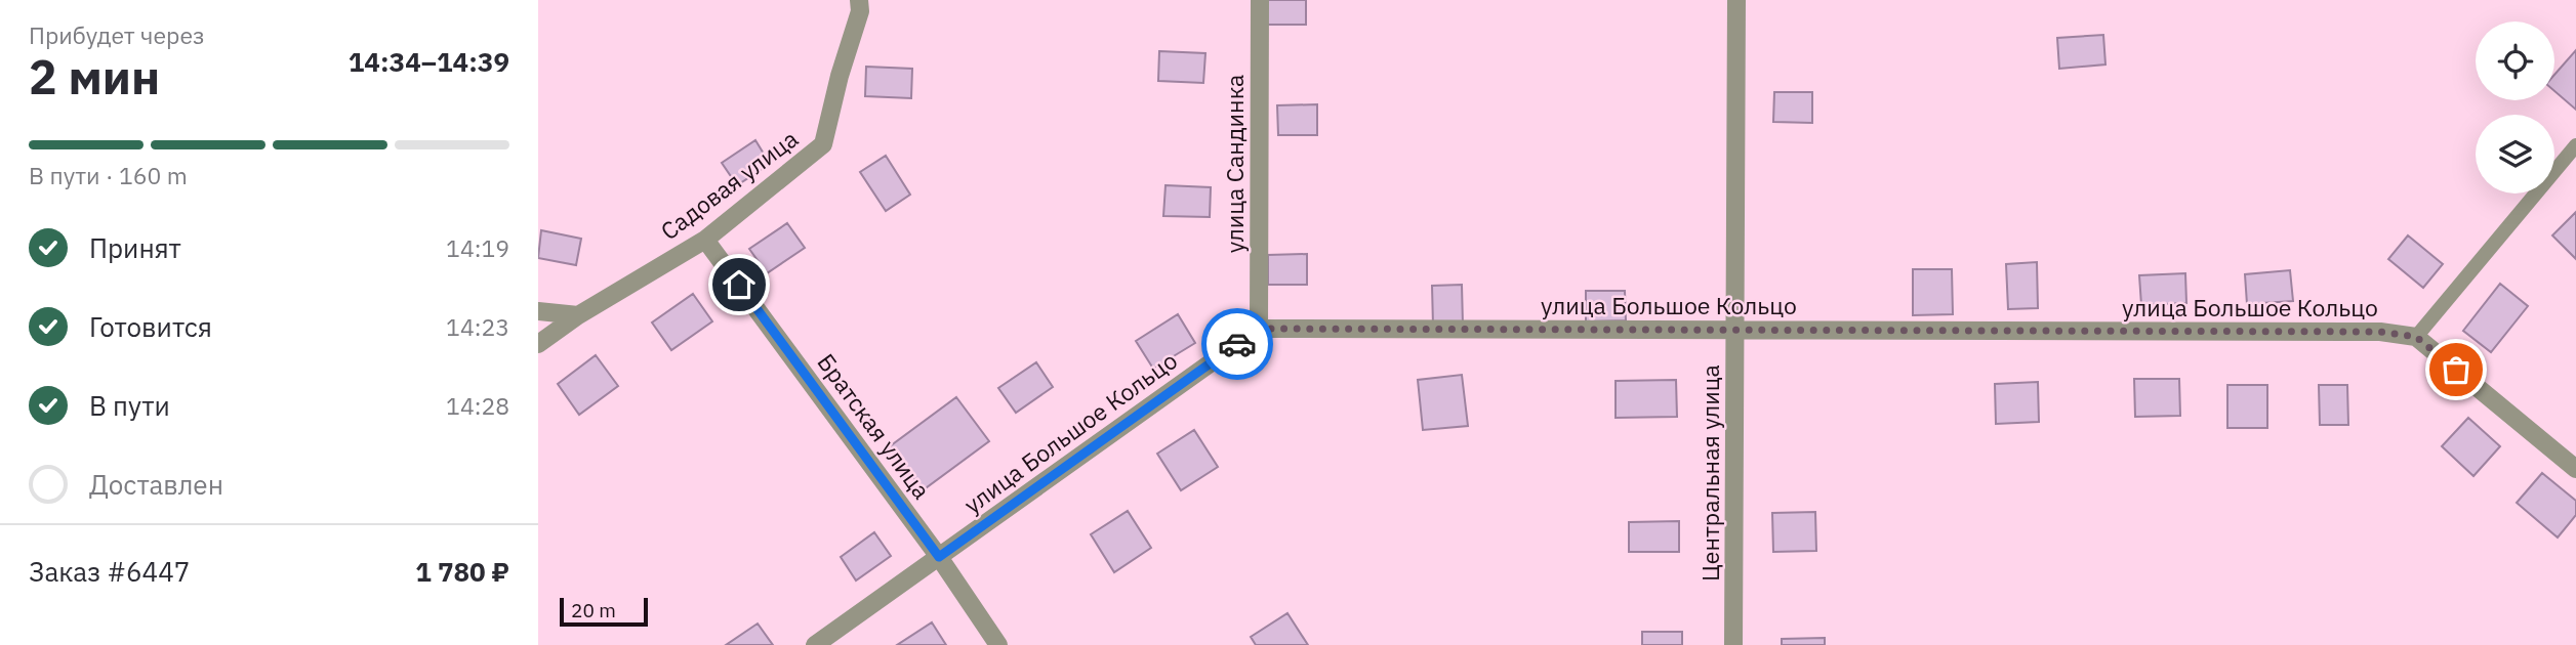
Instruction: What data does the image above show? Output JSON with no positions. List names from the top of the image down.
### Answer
{
  "streets": {
    "street": [
      "улица Сандинка",
      "Садовая улица",
      "улица Большое Кольцо",
      "Братская улица",
      "Центральная улица"
    ]
  },
  "crossings": [
    ["улица Сандинка", "улица Большое Кольцо"],
    ["Садовая улица", "Братская улица"],
    ["улица Большое Кольцо", "Братская улица"],
    ["улица Большое Кольцо", "Центральная улица"]
  ],
  "scale_bar": "20 m",
  "page": {
    "heading": ["2 мин", "Прибудет через", "14:34–14:39"],
    "panel": ["Заказ #6447", "1 780 ₽"],
    "bar": "В пути · 160 m",
    "list": [
      ["Принят", "14:19"],
      ["Готовится", "14:23"],
      ["В пути", "14:28"],
      "Доставлен"
    ],
    "scale": "20 m"
  }
}
